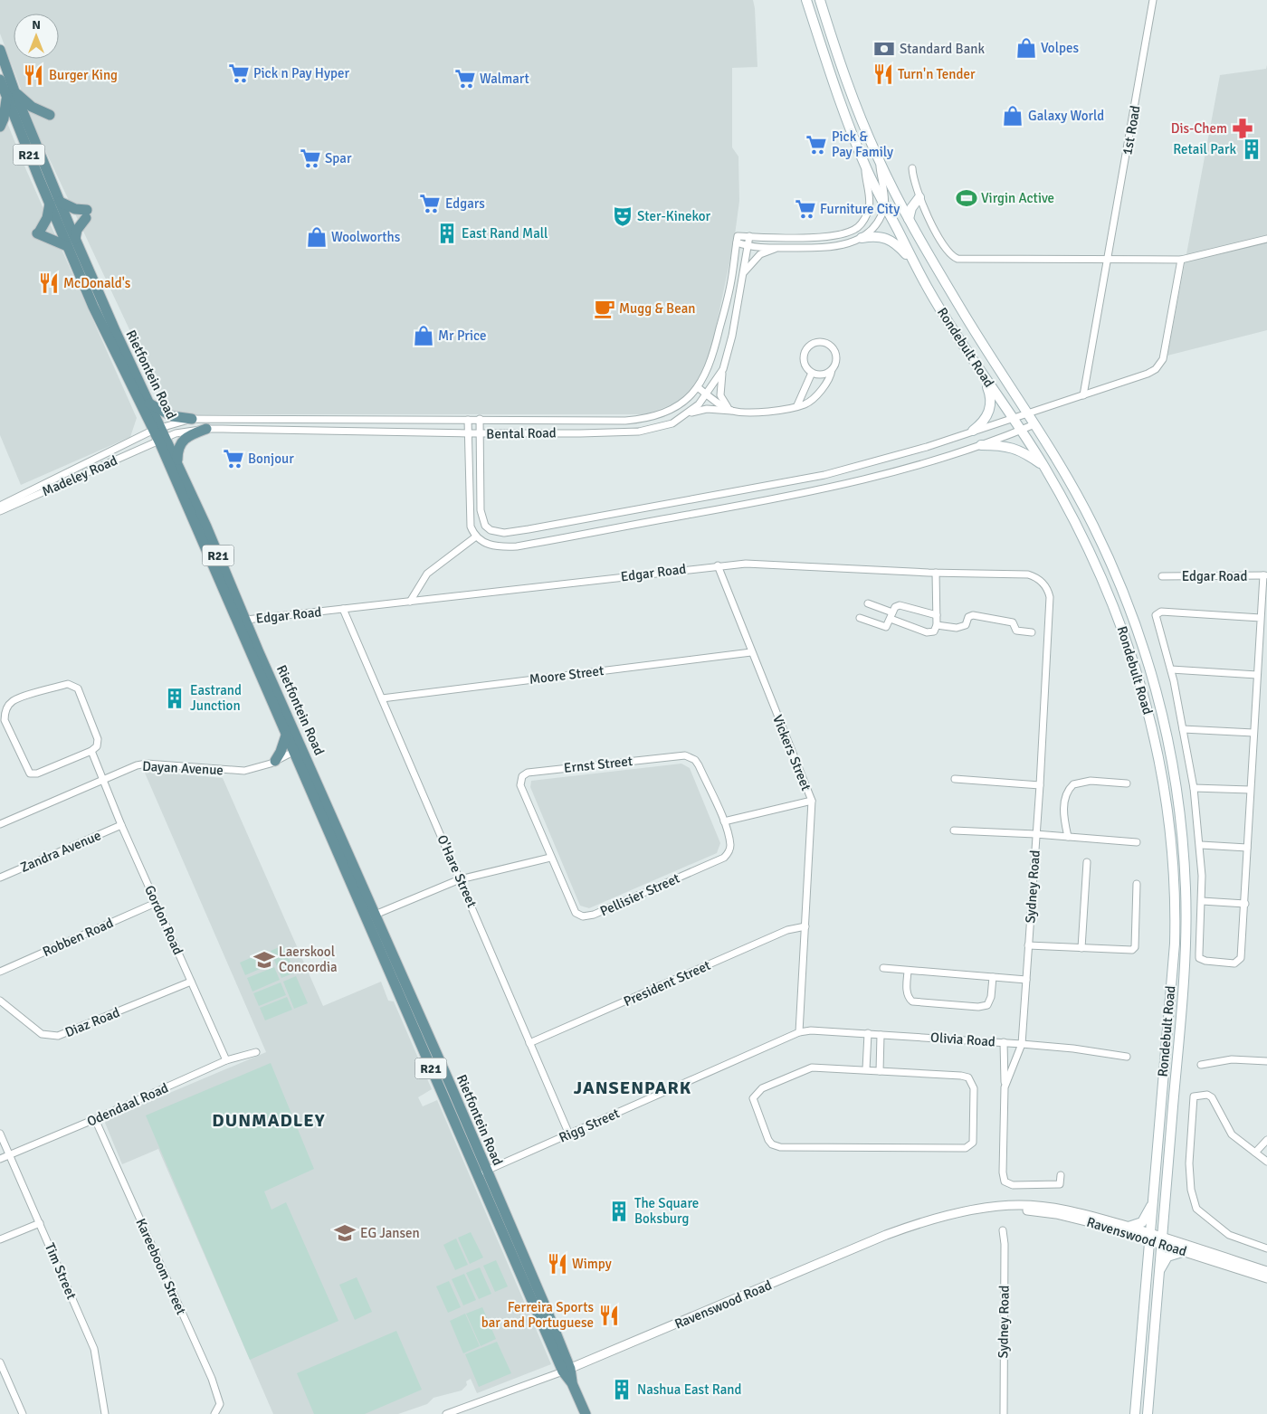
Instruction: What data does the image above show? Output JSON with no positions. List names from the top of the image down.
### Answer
{
  "streets": {
    "main road": ["R21", "Rondebult Road", "Rietfontein Road"],
    "street": [
      "1st Road",
      "Bental Road",
      "Madeley Road",
      "Edgar Road",
      "Moore Street",
      "Vickers Street",
      "Ernst Street",
      "Dayan Avenue",
      "Zandra Avenue",
      "O'Hare Street",
      "Sydney Road",
      "Pellisier Street",
      "Gordon Road",
      "Robben Road",
      "President Street",
      "Diaz Road",
      "Olivia Road",
      "Odendaal Road",
      "Rigg Street",
      "Ravenswood Road",
      "Kareeboom Street",
      "Tim Street"
    ]
  },
  "crossings": [
    ["Rondebult Road", "Ravenswood Road"],
    ["Rietfontein Road", "Bental Road"],
    ["Rietfontein Road", "Madeley Road"],
    ["Rietfontein Road", "Edgar Road"],
    ["Rietfontein Road", "Dayan Avenue"],
    ["Rietfontein Road", "Rigg Street"],
    ["Rietfontein Road", "Ravenswood Road"],
    ["Bental Road", "Madeley Road"],
    ["Edgar Road", "Vickers Street"],
    ["Edgar Road", "O'Hare Street"],
    ["Edgar Road", "Sydney Road"],
    ["Moore Street", "Vickers Street"],
    ["Moore Street", "O'Hare Street"],
    ["Vickers Street", "President Street"],
    ["Vickers Street", "Olivia Road"],
    ["Vickers Street", "Rigg Street"],
    ["Ernst Street", "Pellisier Street"],
    ["Dayan Avenue", "Gordon Road"],
    ["Zandra Avenue", "Gordon Road"],
    ["O'Hare Street", "President Street"],
    ["O'Hare Street", "Rigg Street"],
    ["Sydney Road", "Olivia Road"],
    ["Gordon Road", "Robben Road"],
    ["Gordon Road", "Diaz Road"],
    ["Gordon Road", "Odendaal Road"],
    ["Olivia Road", "Rigg Street"],
    ["Odendaal Road", "Kareeboom Street"],
    ["Odendaal Road", "Tim Street"]
  ],
  "districts": ["JANSENPARK", "DUNMADLEY"],
  "places": {
    "shop": [
      "Volpes",
      "Galaxy World",
      "Woolworths",
      "Mr Price"
    ],
    "bank": ["Standard Bank"],
    "supermarket": [
      "Pick n Pay Hyper",
      "Walmart",
      "Pick & Pay Family",
      "Spar",
      "Edgars",
      "Furniture City",
      "Bonjour"
    ],
    "restaurant": [
      "Turn'n Tender",
      "Burger King",
      "McDonald's",
      "Wimpy",
      "Ferreira Sports bar and Portuguese"
    ],
    "pharmacy": ["Dis-Chem"],
    "building": [
      "Retail Park",
      "East Rand Mall",
      "Eastrand Junction",
      "The Square Boksburg",
      "Nashua East Rand"
    ],
    "sports": ["Virgin Active"],
    "theatre": ["Ster-Kinekor"],
    "cafe": ["Mugg & Bean"],
    "school or university": ["Laerskool Concordia", "EG Jansen"]
  },
  "north": "top"
}
